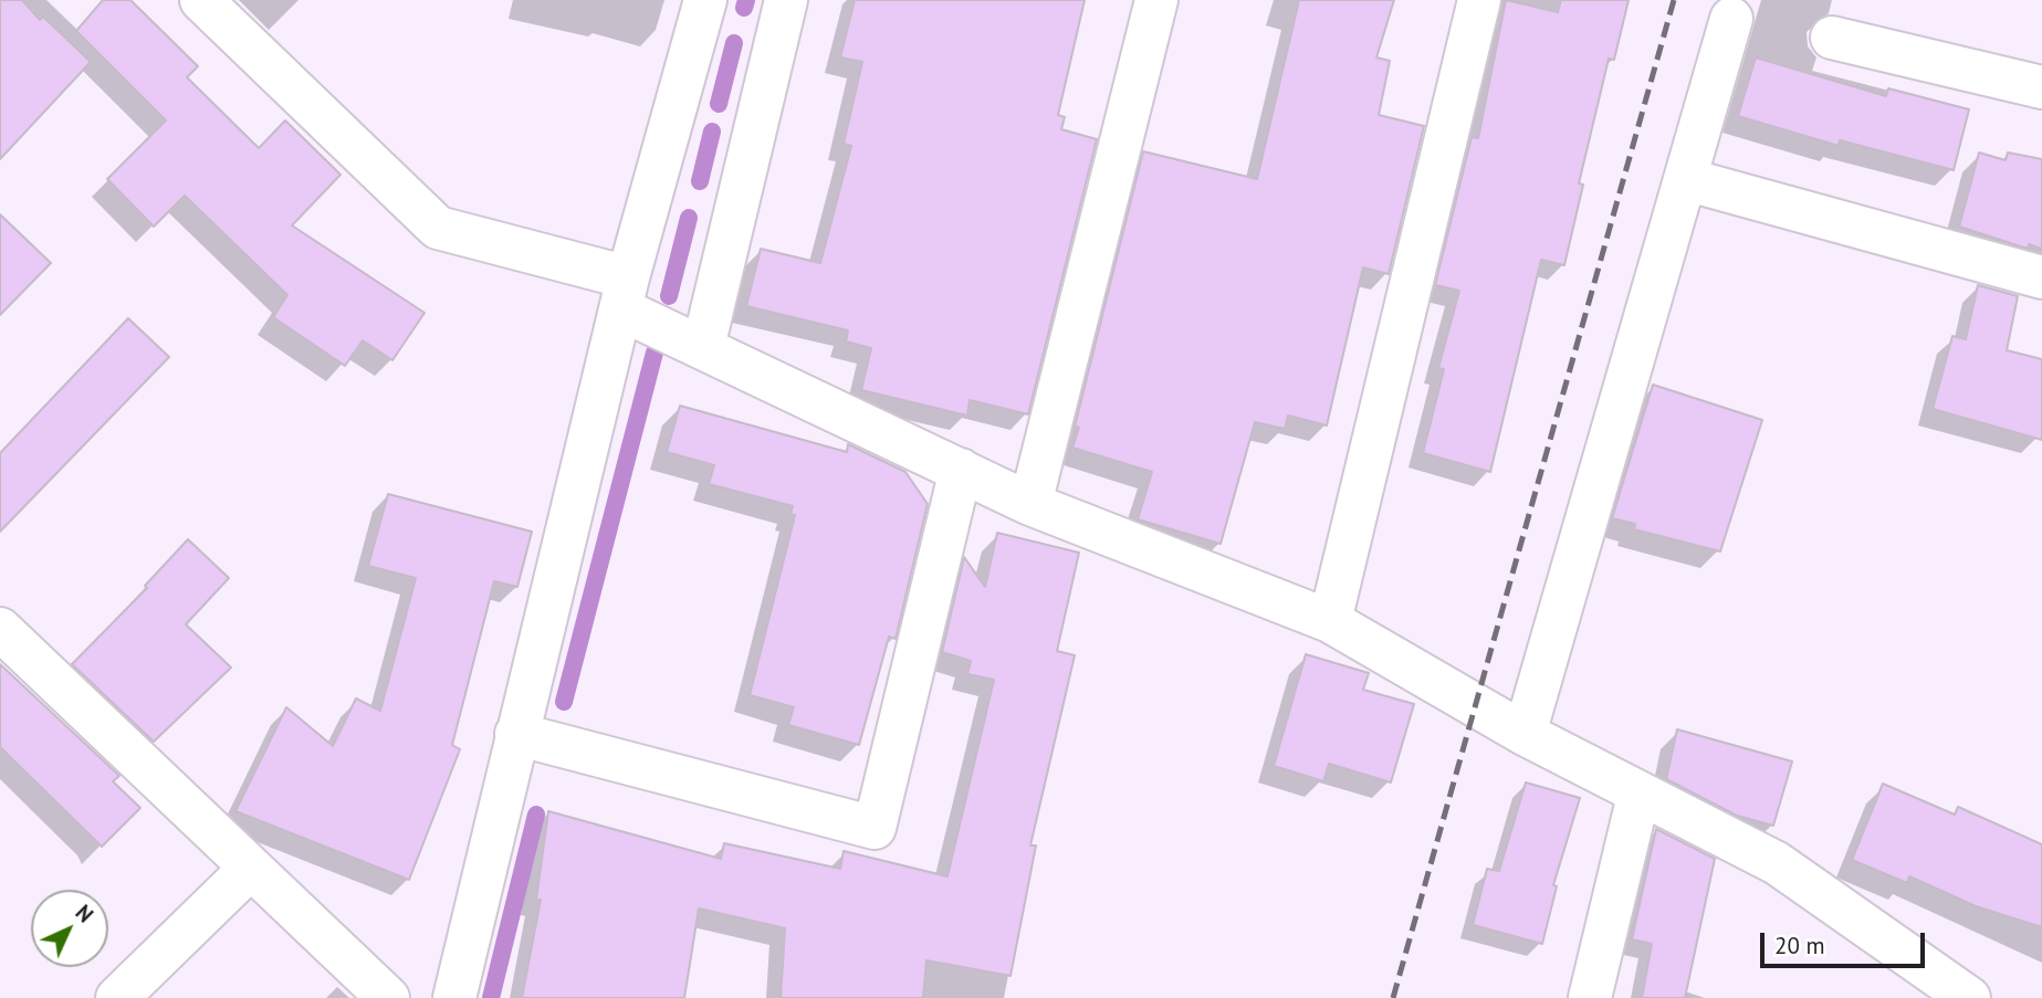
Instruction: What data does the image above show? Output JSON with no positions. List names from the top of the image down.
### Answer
{
  "scale_bar": "20 m",
  "north": "top right"
}
